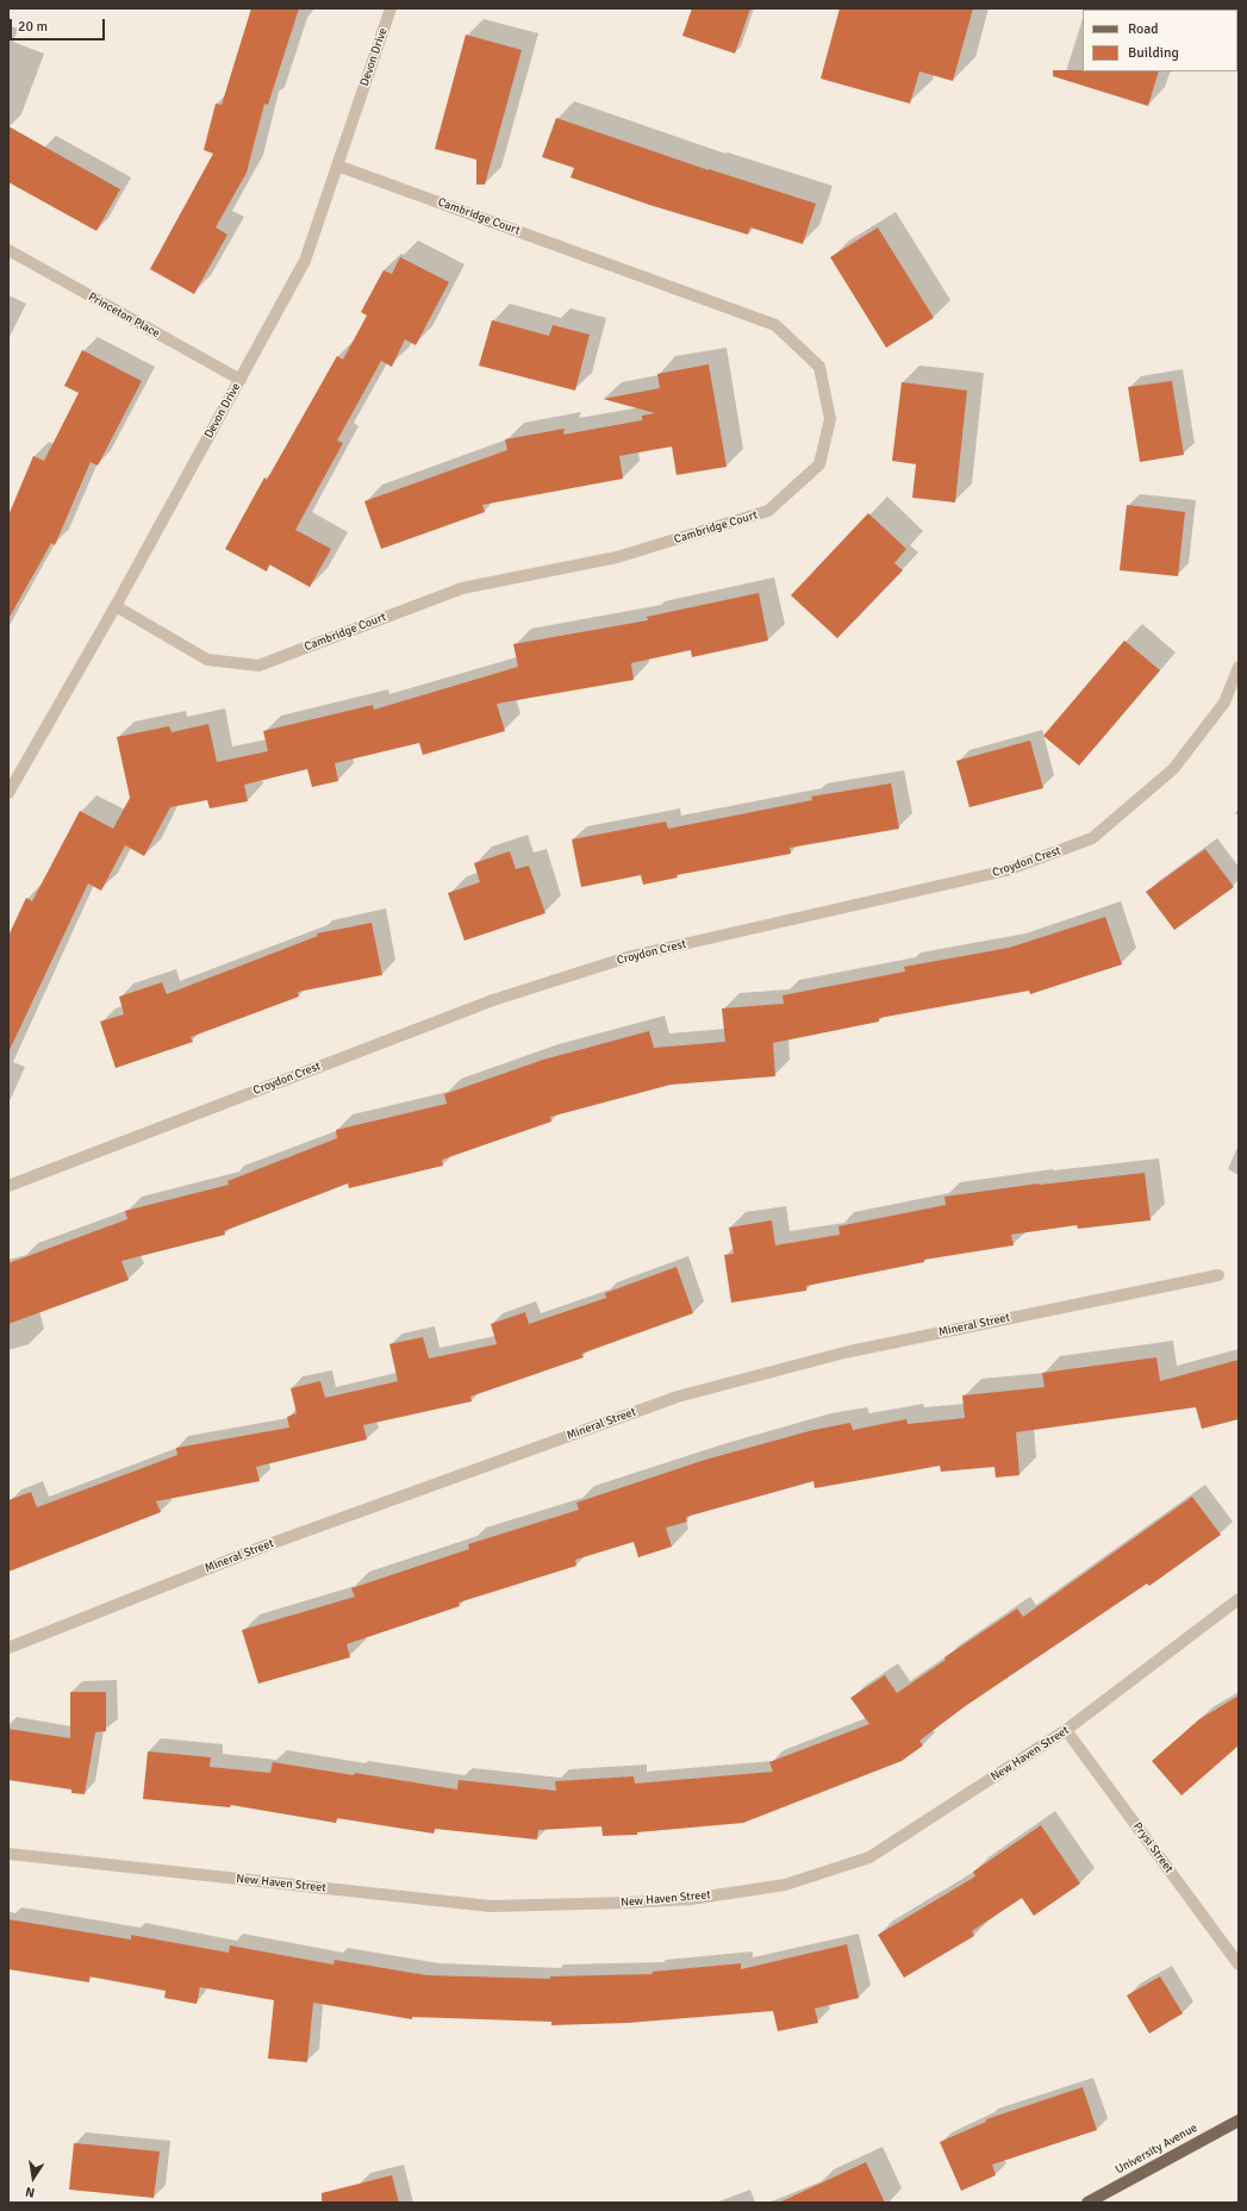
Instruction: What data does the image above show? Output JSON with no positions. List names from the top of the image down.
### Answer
{
  "streets": {
    "main road": ["University Avenue"],
    "street": [
      "Devon Drive",
      "Cambridge Court",
      "Princeton Place",
      "Croydon Crest",
      "Mineral Street",
      "New Haven Street",
      "Prysi Street"
    ]
  },
  "crossings": [
    ["Devon Drive", "Cambridge Court"],
    ["Devon Drive", "Princeton Place"],
    ["New Haven Street", "Prysi Street"]
  ],
  "legend": ["Road", "Building"],
  "scale_bar": "20 m",
  "north": "bottom"
}
